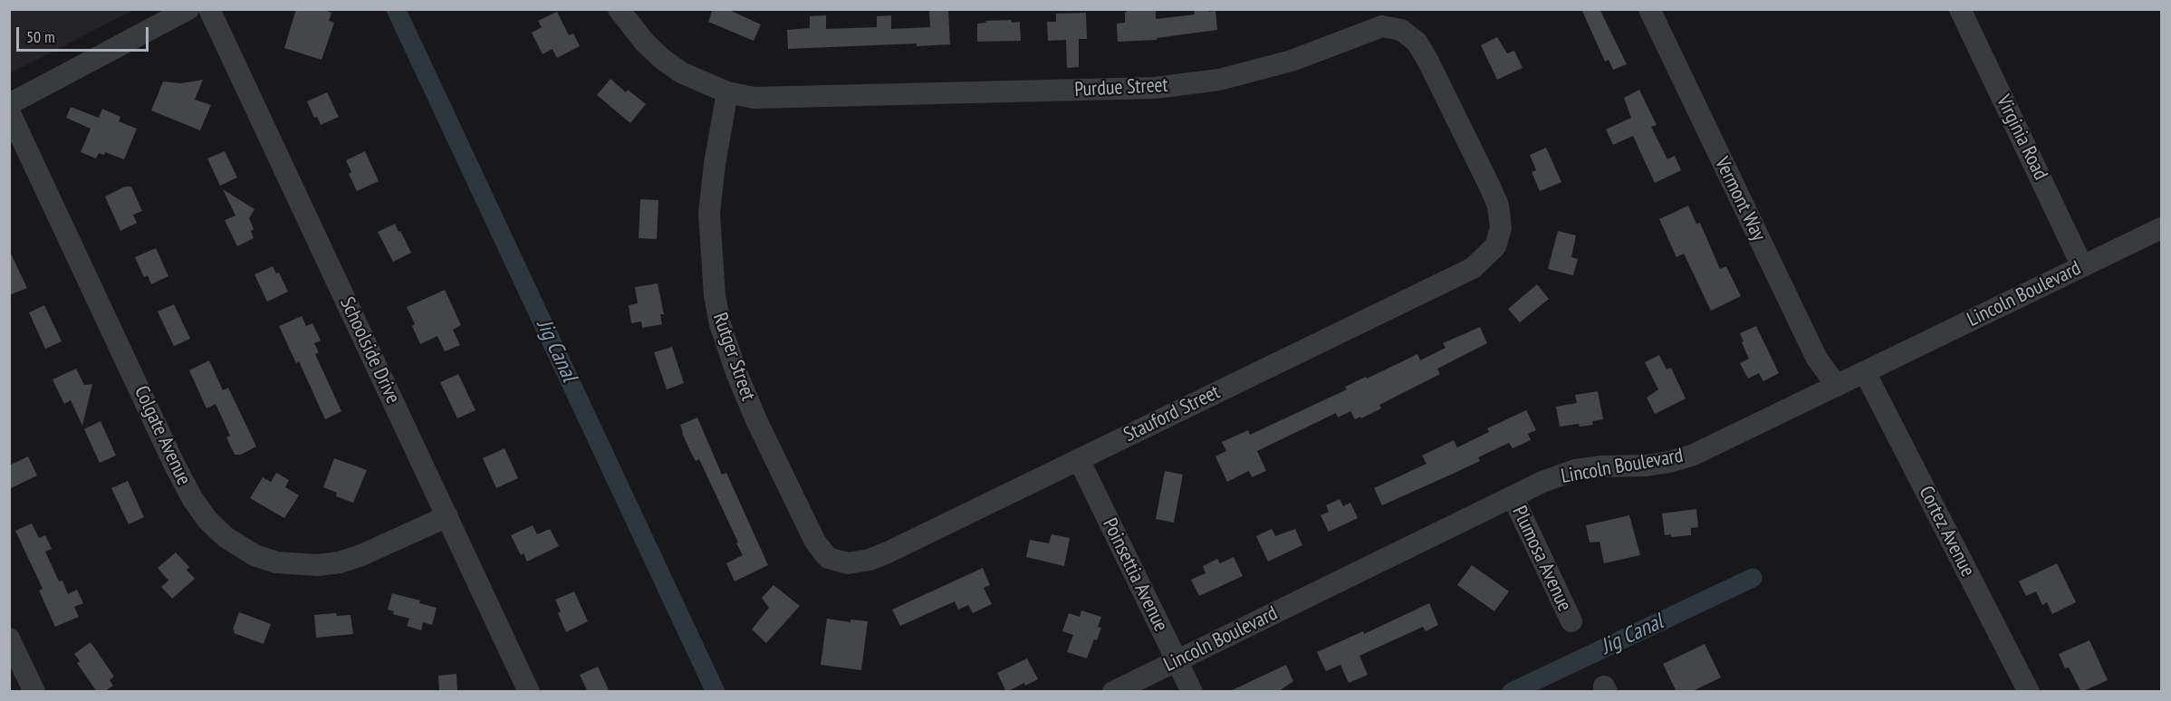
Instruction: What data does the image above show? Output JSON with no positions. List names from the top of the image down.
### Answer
{
  "streets": {
    "street": [
      "Purdue Street",
      "Virginia Road",
      "Vermont Way",
      "Lincoln Boulevard",
      "Schoolside Drive",
      "Rutger Street",
      "Stauford Street",
      "Colgate Avenue",
      "Cortez Avenue",
      "Plumosa Avenue",
      "Poinsettia Avenue"
    ]
  },
  "crossings": [
    ["Purdue Street", "Rutger Street"],
    ["Purdue Street", "Stauford Street"],
    ["Virginia Road", "Lincoln Boulevard"],
    ["Vermont Way", "Lincoln Boulevard"],
    ["Lincoln Boulevard", "Cortez Avenue"],
    ["Lincoln Boulevard", "Plumosa Avenue"],
    ["Lincoln Boulevard", "Poinsettia Avenue"],
    ["Schoolside Drive", "Colgate Avenue"],
    ["Rutger Street", "Stauford Street"],
    ["Stauford Street", "Poinsettia Avenue"]
  ],
  "water": ["Jig Canal"],
  "scale_bar": "50 m"
}
